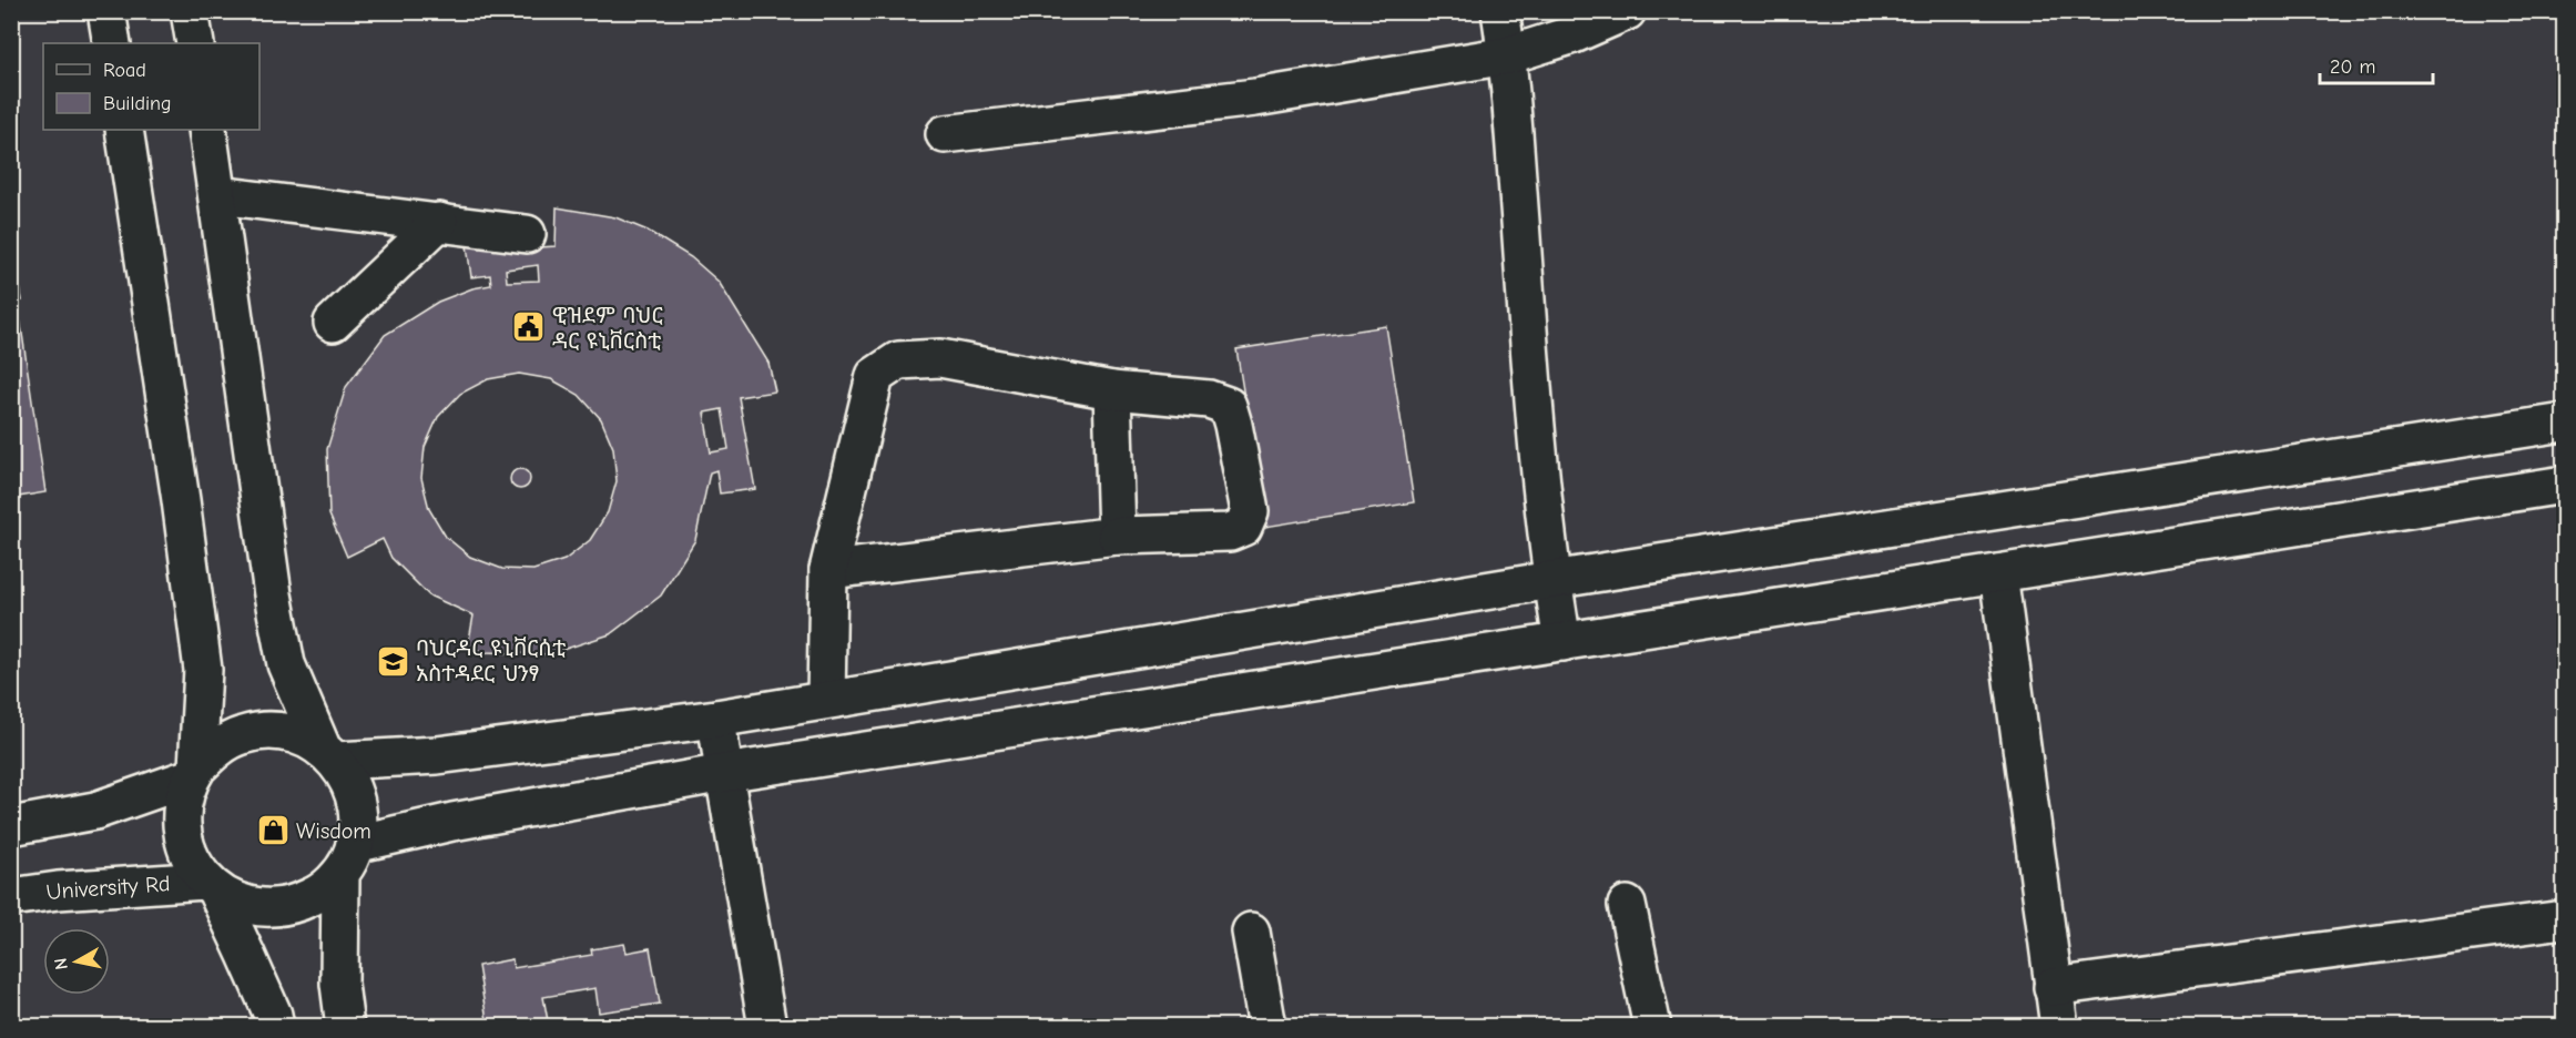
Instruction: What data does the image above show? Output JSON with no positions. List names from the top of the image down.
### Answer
{
  "streets": {
    "street": ["University Rd"]
  },
  "places": {
    "public building": ["ዊዝደም ባህር ዳር ዩኒቨርስቲ"],
    "school or university": ["ባህርዳር ዩኒቨርሲቲ አስተዳደር ህንፃ"],
    "shop": ["Wisdom"]
  },
  "legend": ["Road", "Building"],
  "scale_bar": "20 m",
  "north": "left"
}
